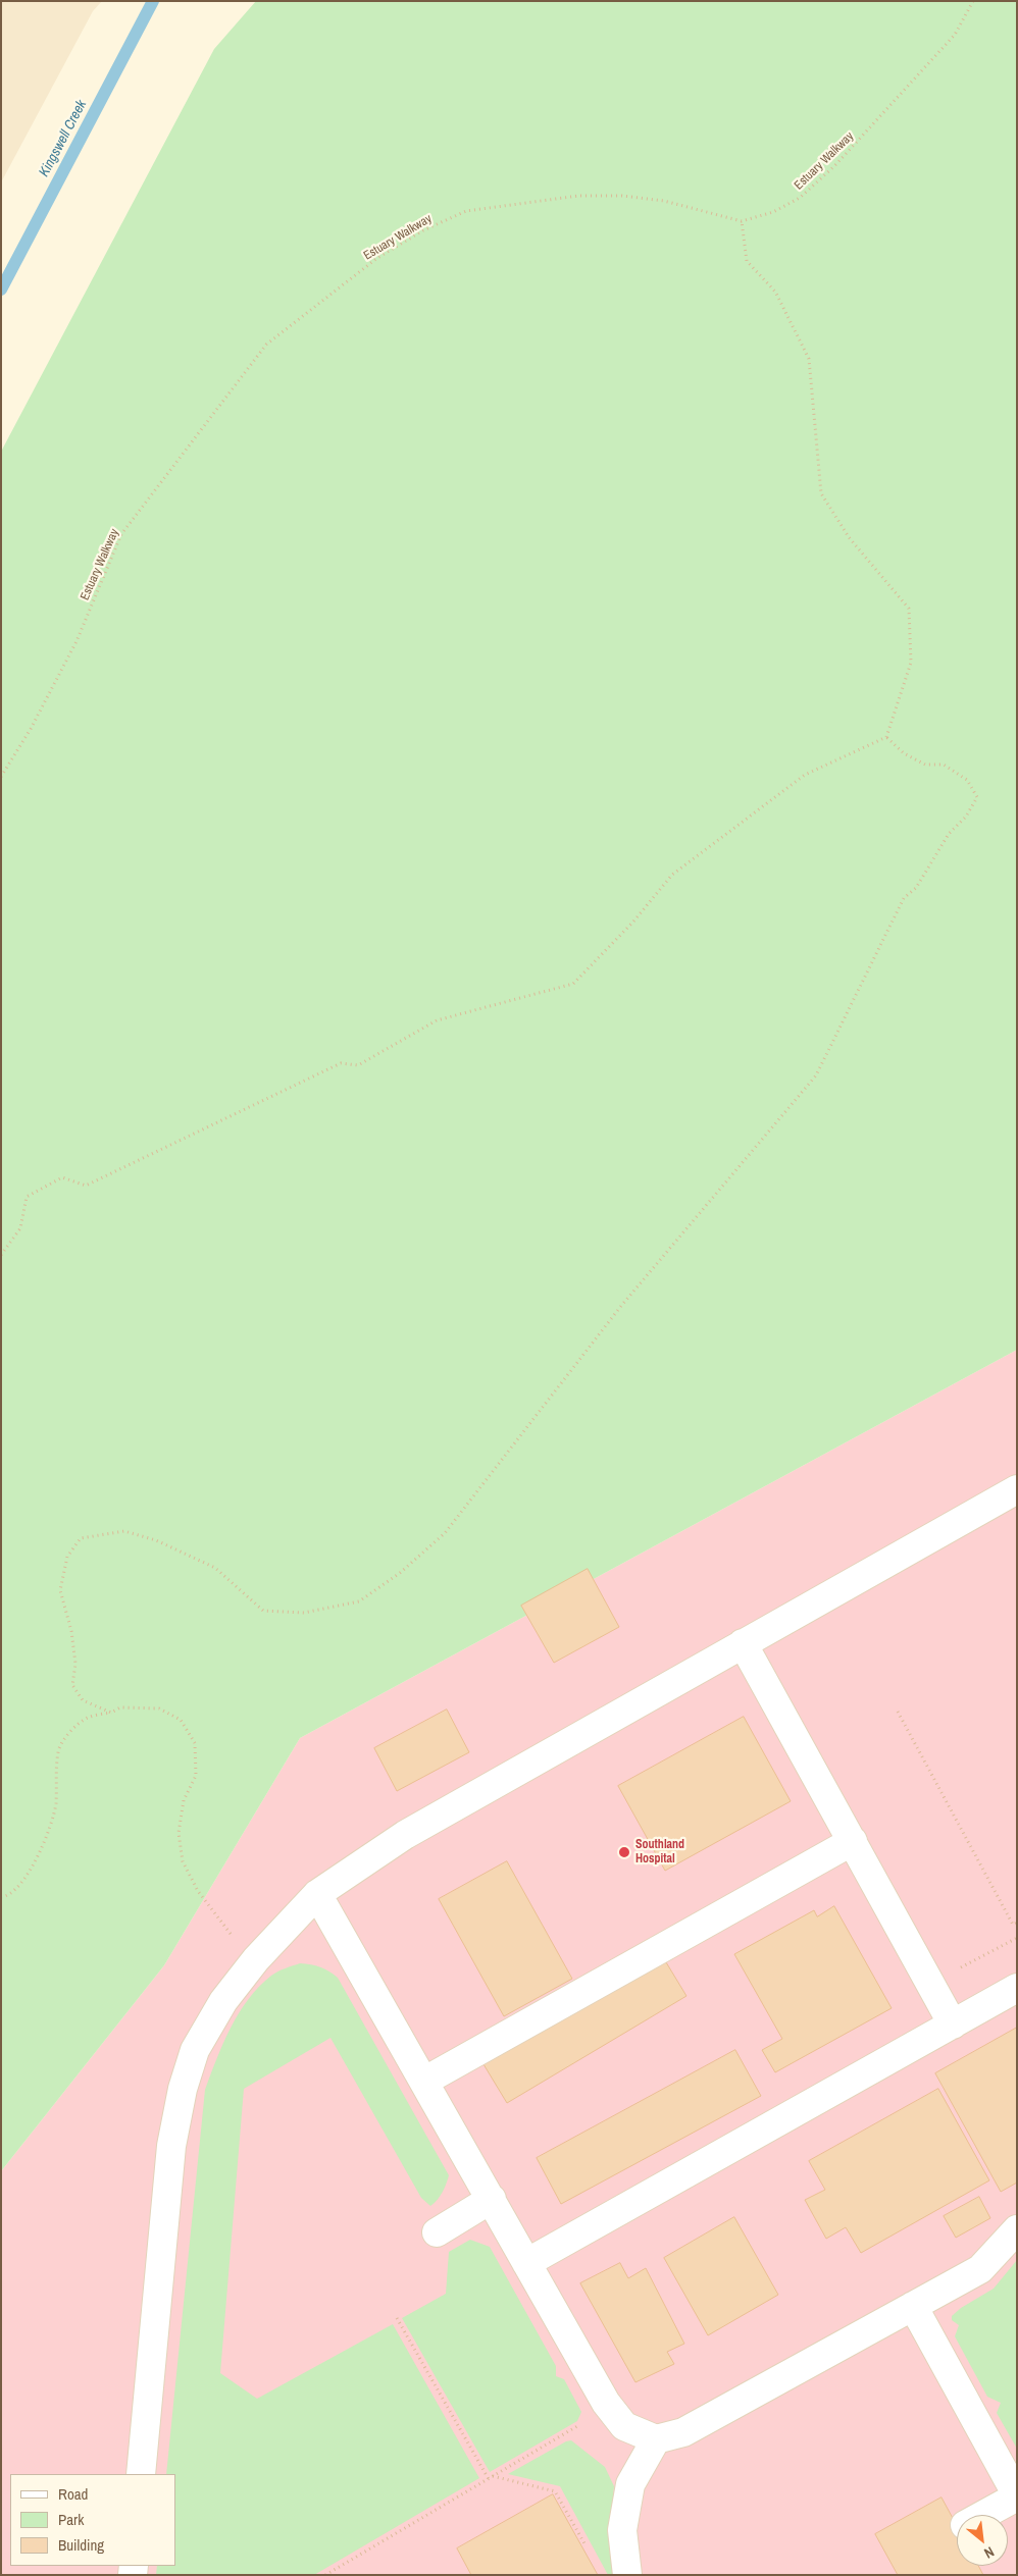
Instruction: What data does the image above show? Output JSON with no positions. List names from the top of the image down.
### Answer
{
  "streets": {
    "path": ["Estuary Walkway"]
  },
  "water": ["Kingswell Creek"],
  "places": ["Southland Hospital"],
  "legend": ["Road", "Park", "Building"],
  "north": "bottom right"
}
